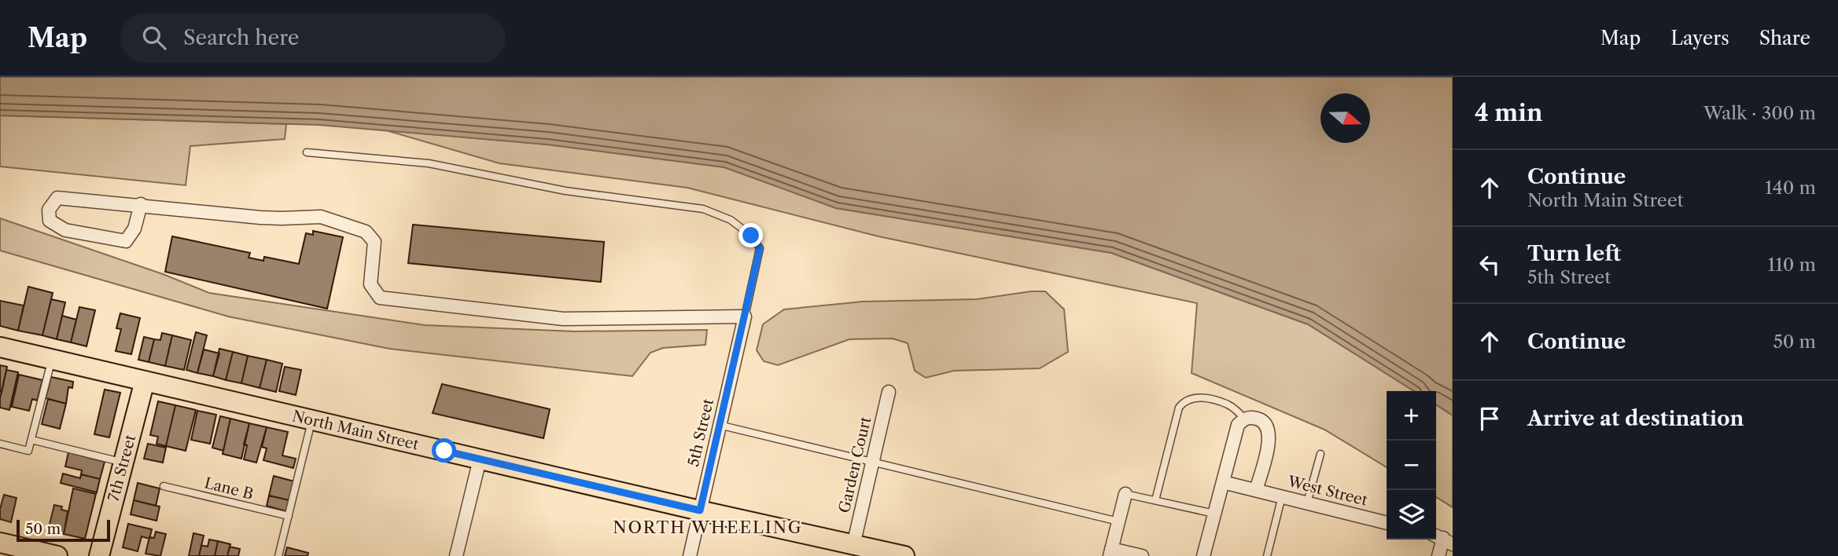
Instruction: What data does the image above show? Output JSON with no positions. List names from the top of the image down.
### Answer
{
  "streets": {
    "main road": ["North Main Street", "7th Street"],
    "street": ["5th Street", "Garden Court", "West Street"],
    "lane": ["Lane B"]
  },
  "crossings": [
    ["North Main Street", "5th Street"],
    ["North Main Street", "Garden Court"],
    ["North Main Street", "7th Street"]
  ],
  "districts": ["NORTH WHEELING"],
  "scale_bar": "50 m",
  "north": "right",
  "page": {
    "header": "Map",
    "search": "Search here",
    "nav": ["Map", "Layers", "Share"],
    "heading": ["4 min", "Walk · 300 m"],
    "list": [
      ["Continue", "North Main Street", "140 m"],
      ["Turn left", "5th Street", "110 m"],
      ["Continue", "50 m"],
      "Arrive at destination"
    ],
    "map_buttons": ["+", "−"],
    "scale": "50 m"
  }
}
